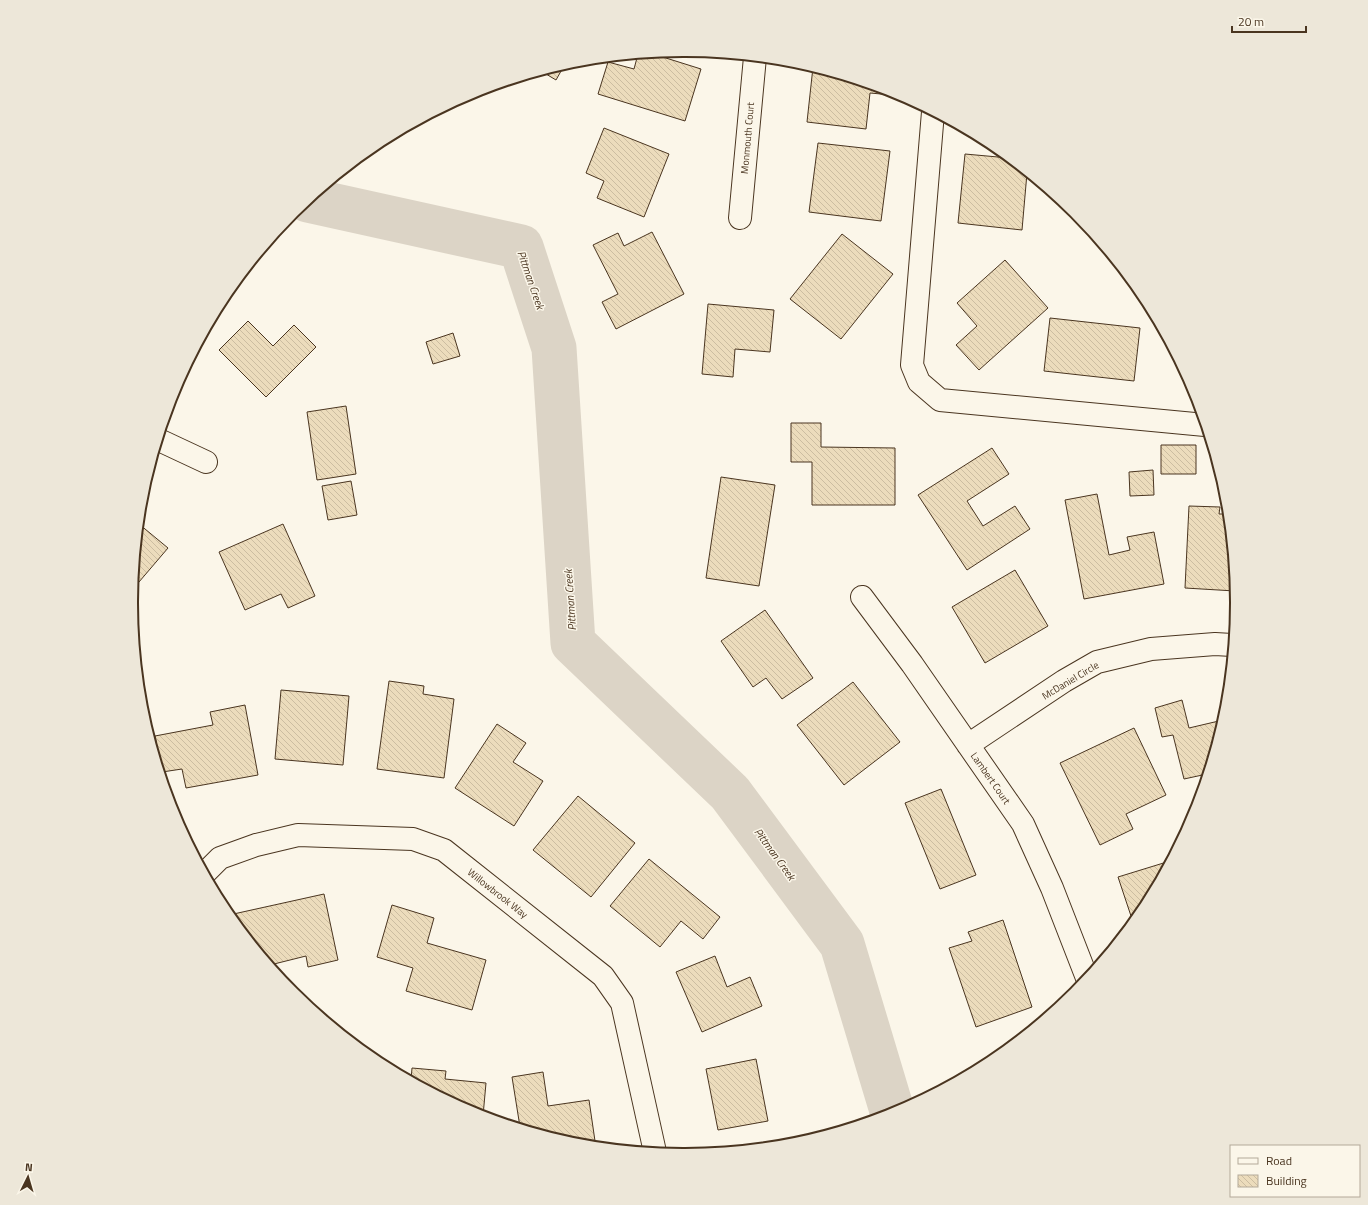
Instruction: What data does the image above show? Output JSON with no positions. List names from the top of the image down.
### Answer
{
  "streets": {
    "street": [
      "Monmouth Court",
      "McDaniel Circle",
      "Lambert Court",
      "Willowbrook Way"
    ]
  },
  "crossings": [
    ["McDaniel Circle", "Lambert Court"]
  ],
  "water": ["Pittman Creek"],
  "legend": ["Road", "Building"],
  "scale_bar": "20 m",
  "north": "top"
}
